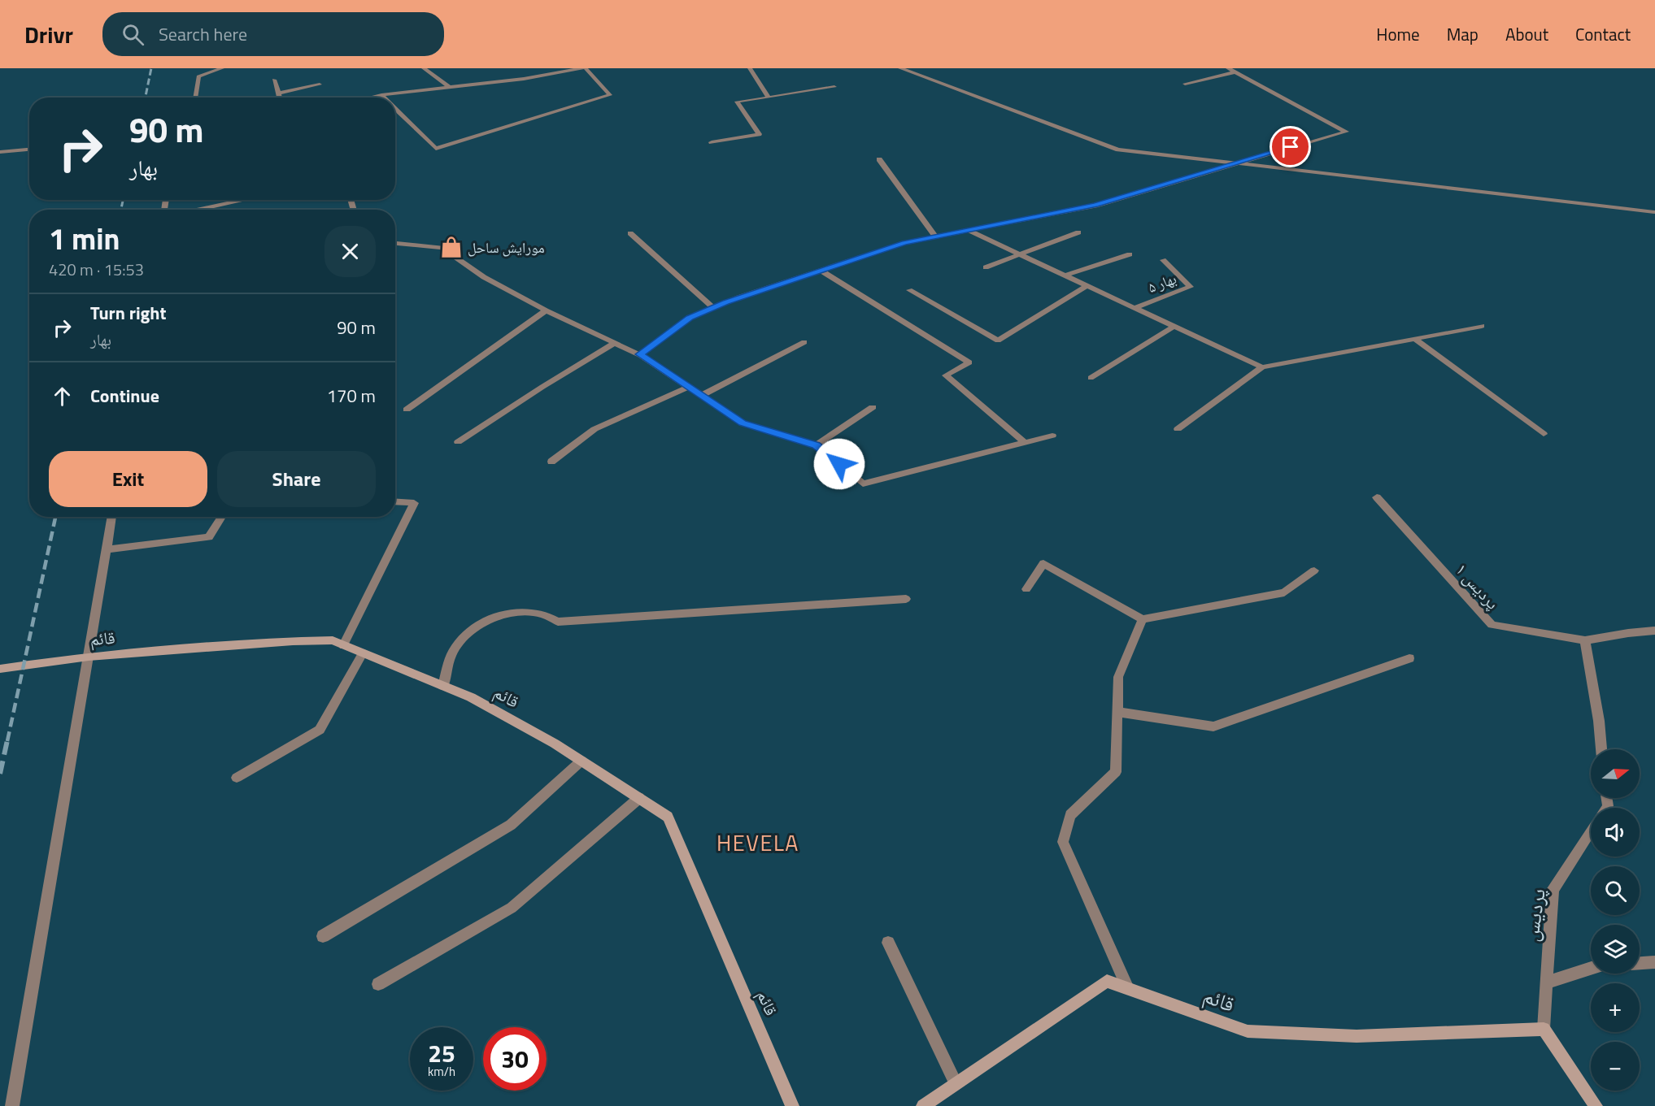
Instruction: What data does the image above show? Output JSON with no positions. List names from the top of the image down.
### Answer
{
  "streets": {
    "street": [
      "بهار ۵",
      "پرديس ۱",
      "قائم",
      "پرديس"
    ]
  },
  "crossings": [
    ["قائم", "پرديس"]
  ],
  "districts": ["HEVELA"],
  "places": {
    "shop": ["مورایش ساحل"]
  },
  "north": "right",
  "page": {
    "header": "Drivr",
    "search": "Search here",
    "nav": [
      "Home",
      "Map",
      "About",
      "Contact"
    ],
    "turn": ["90 m", "بهار"],
    "heading": ["1 min", "420 m · 15:53"],
    "list": [
      {
        "name": "Turn right",
        "note": "بهار",
        "value": "90 m"
      },
      {
        "name": "Continue",
        "value": "170 m"
      }
    ],
    "buttons": ["Exit", "Share"],
    "map_buttons": ["+", "−"],
    "speed": "25 km/h",
    "limit": "30"
  }
}
